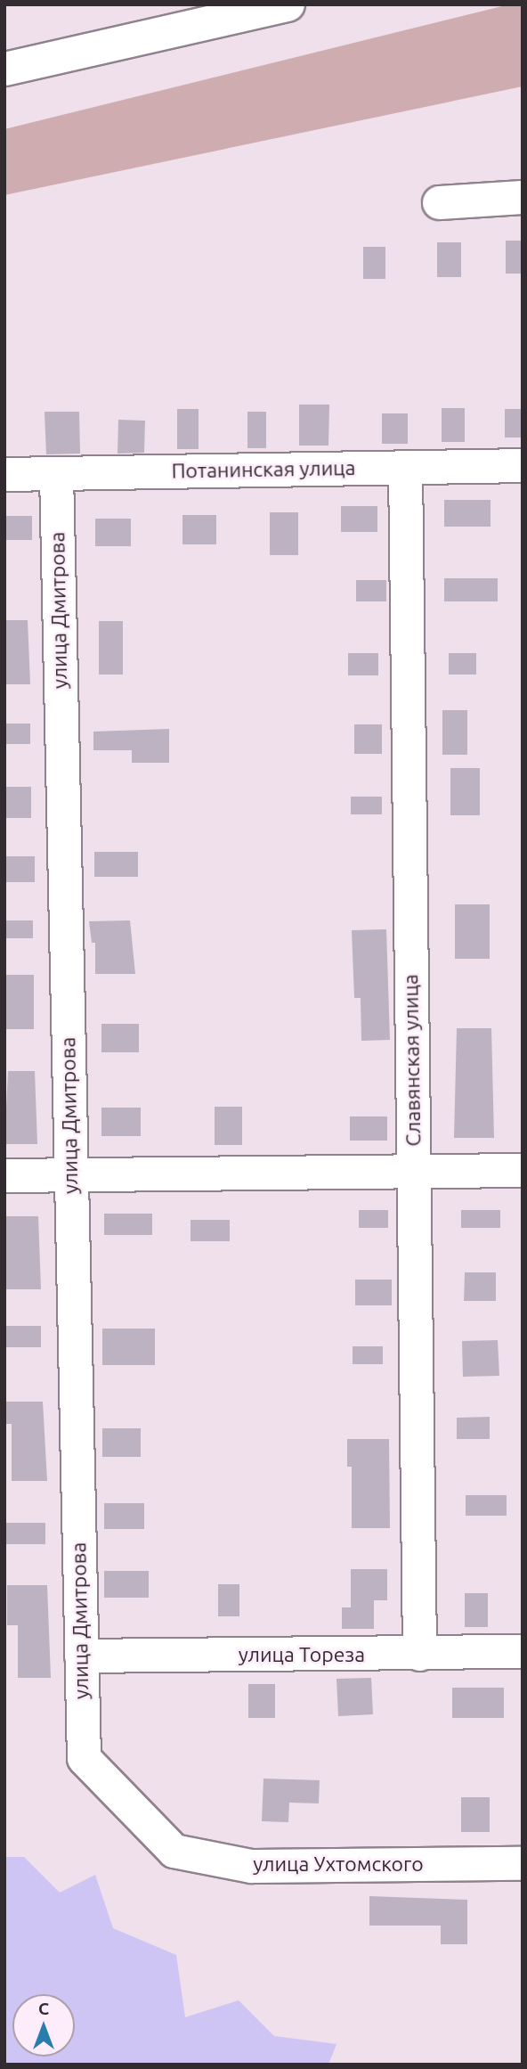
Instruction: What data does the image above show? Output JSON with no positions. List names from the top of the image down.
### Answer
{
  "streets": {
    "street": [
      "Потанинская улица",
      "улица Дмитрова",
      "Славянская улица",
      "улица Тореза",
      "улица Ухтомского"
    ]
  },
  "crossings": [
    ["Потанинская улица", "улица Дмитрова"],
    ["Потанинская улица", "Славянская улица"],
    ["улица Дмитрова", "улица Тореза"],
    ["улица Дмитрова", "улица Ухтомского"],
    ["Славянская улица", "улица Тореза"]
  ],
  "north": "top"
}
